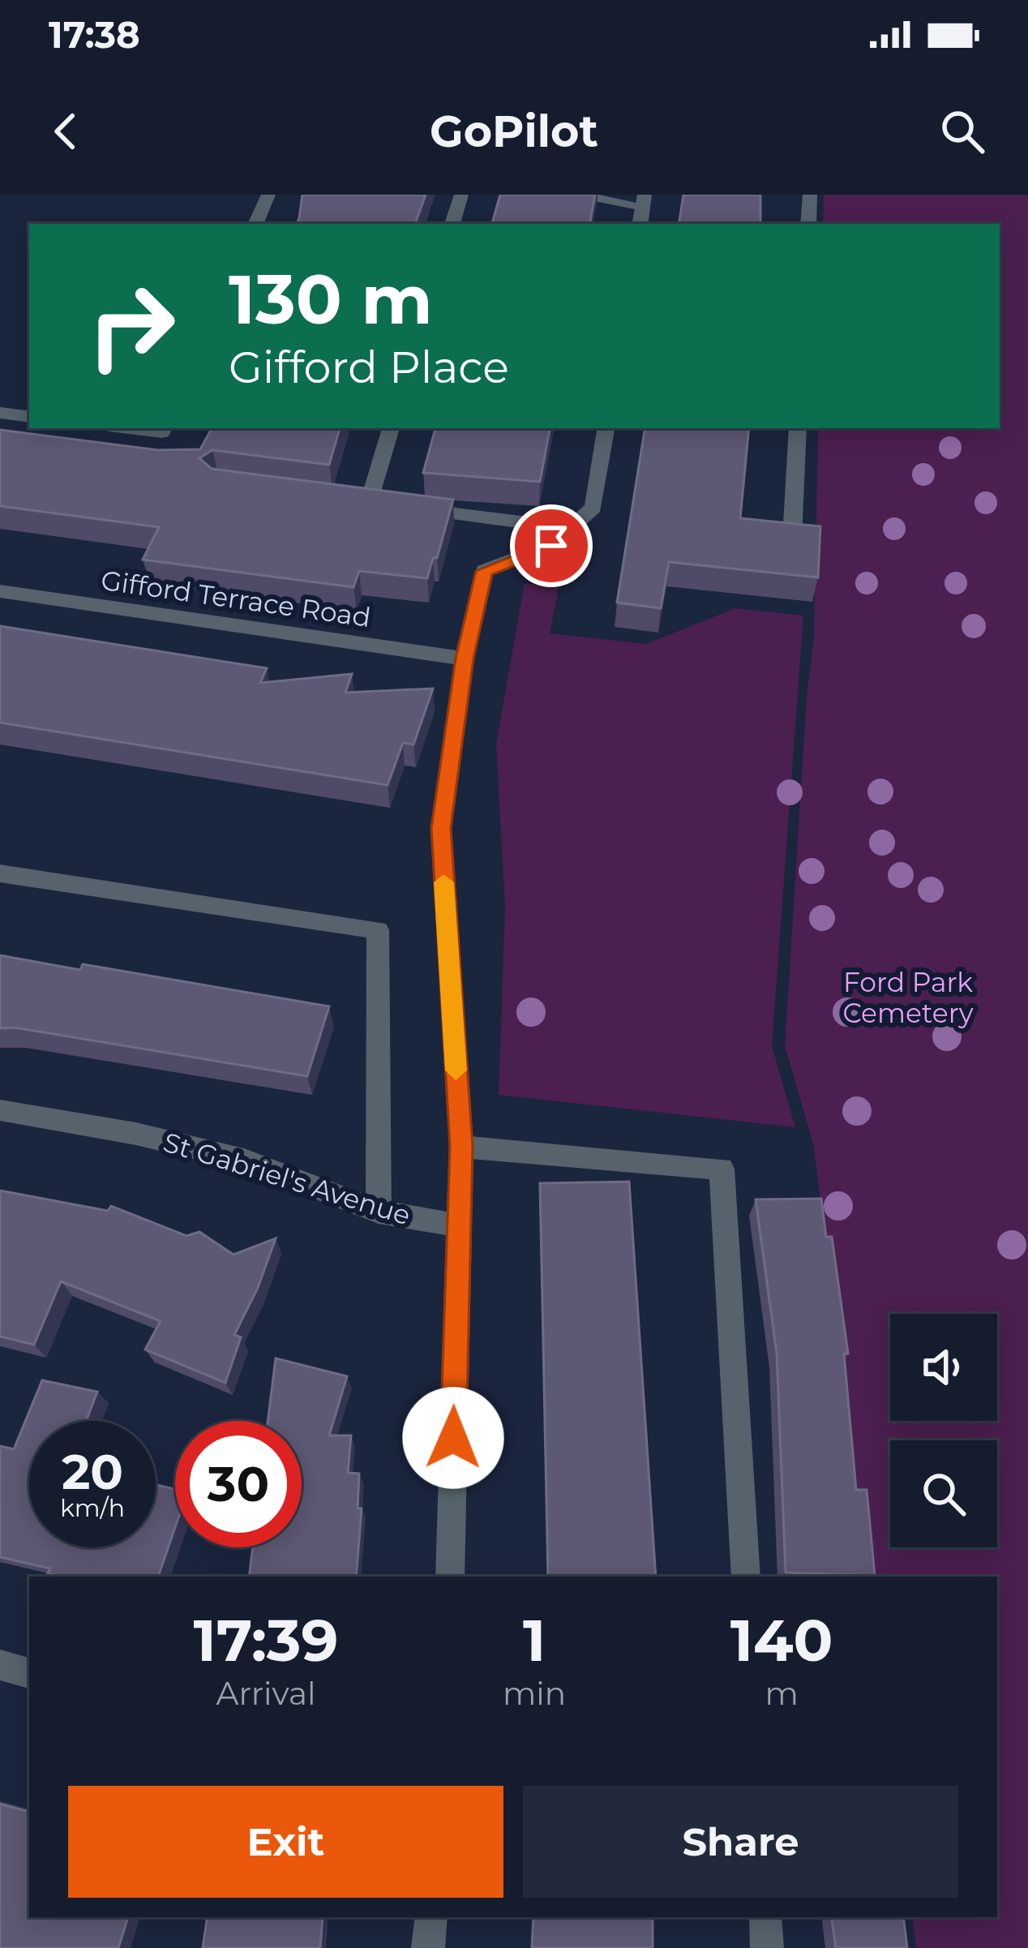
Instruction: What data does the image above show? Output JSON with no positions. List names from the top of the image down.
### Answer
{
  "streets": {
    "street": ["Gifford Terrace Road", "St Gabriel's Avenue"]
  },
  "parks": ["Ford Park Cemetery"],
  "page": {
    "status": "17:38",
    "header": "GoPilot",
    "turn": ["130 m", "Gifford Place"],
    "speed": "20 km/h",
    "limit": "30",
    "eta": [
      "17:39",
      "Arrival",
      "1",
      "min",
      "140",
      "m"
    ],
    "buttons": ["Exit", "Share"]
  }
}
